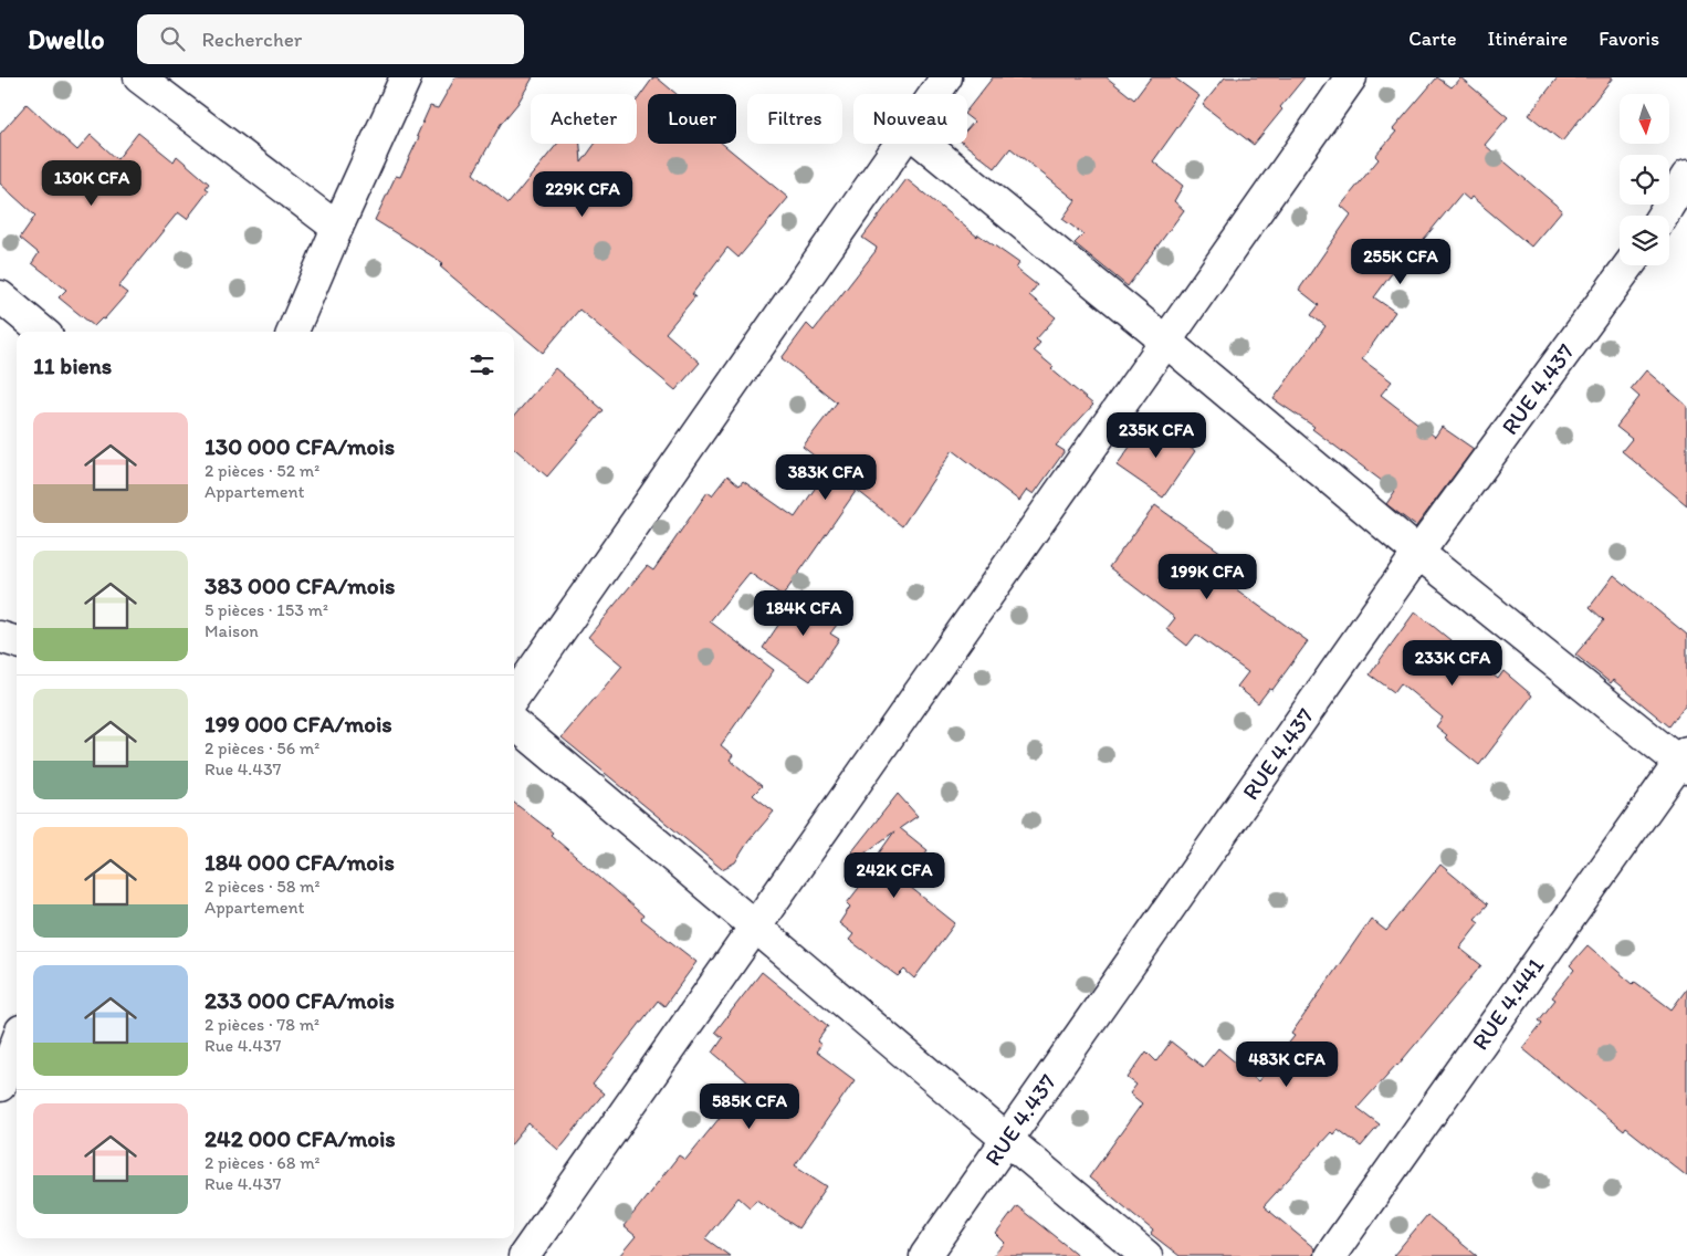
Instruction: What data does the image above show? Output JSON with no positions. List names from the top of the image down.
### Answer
{
  "streets": {
    "street": ["RUE 4.437", "RUE 4.441"]
  },
  "north": "bottom",
  "page": {
    "header": "Dwello",
    "search": "Rechercher",
    "nav": ["Carte", "Itinéraire", "Favoris"],
    "chip": [
      "Acheter",
      "Louer",
      "Filtres",
      "Nouveau"
    ],
    "price": [
      "130K CFA",
      "229K CFA",
      "255K CFA",
      "235K CFA",
      "383K CFA",
      "199K CFA",
      "184K CFA",
      "233K CFA",
      "242K CFA",
      "483K CFA",
      "585K CFA"
    ],
    "heading": "11 biens",
    "list": [
      {
        "name": "130 000 CFA/mois",
        "note": "2 pièces · 52 m² · Appartement"
      },
      {
        "name": "383 000 CFA/mois",
        "note": "5 pièces · 153 m² · Maison"
      },
      {
        "name": "199 000 CFA/mois",
        "note": "2 pièces · 56 m² · Rue 4.437"
      },
      {
        "name": "184 000 CFA/mois",
        "note": "2 pièces · 58 m² · Appartement"
      },
      {
        "name": "233 000 CFA/mois",
        "note": "2 pièces · 78 m² · Rue 4.437"
      },
      {
        "name": "242 000 CFA/mois",
        "note": "2 pièces · 68 m² · Rue 4.437"
      }
    ]
  }
}
